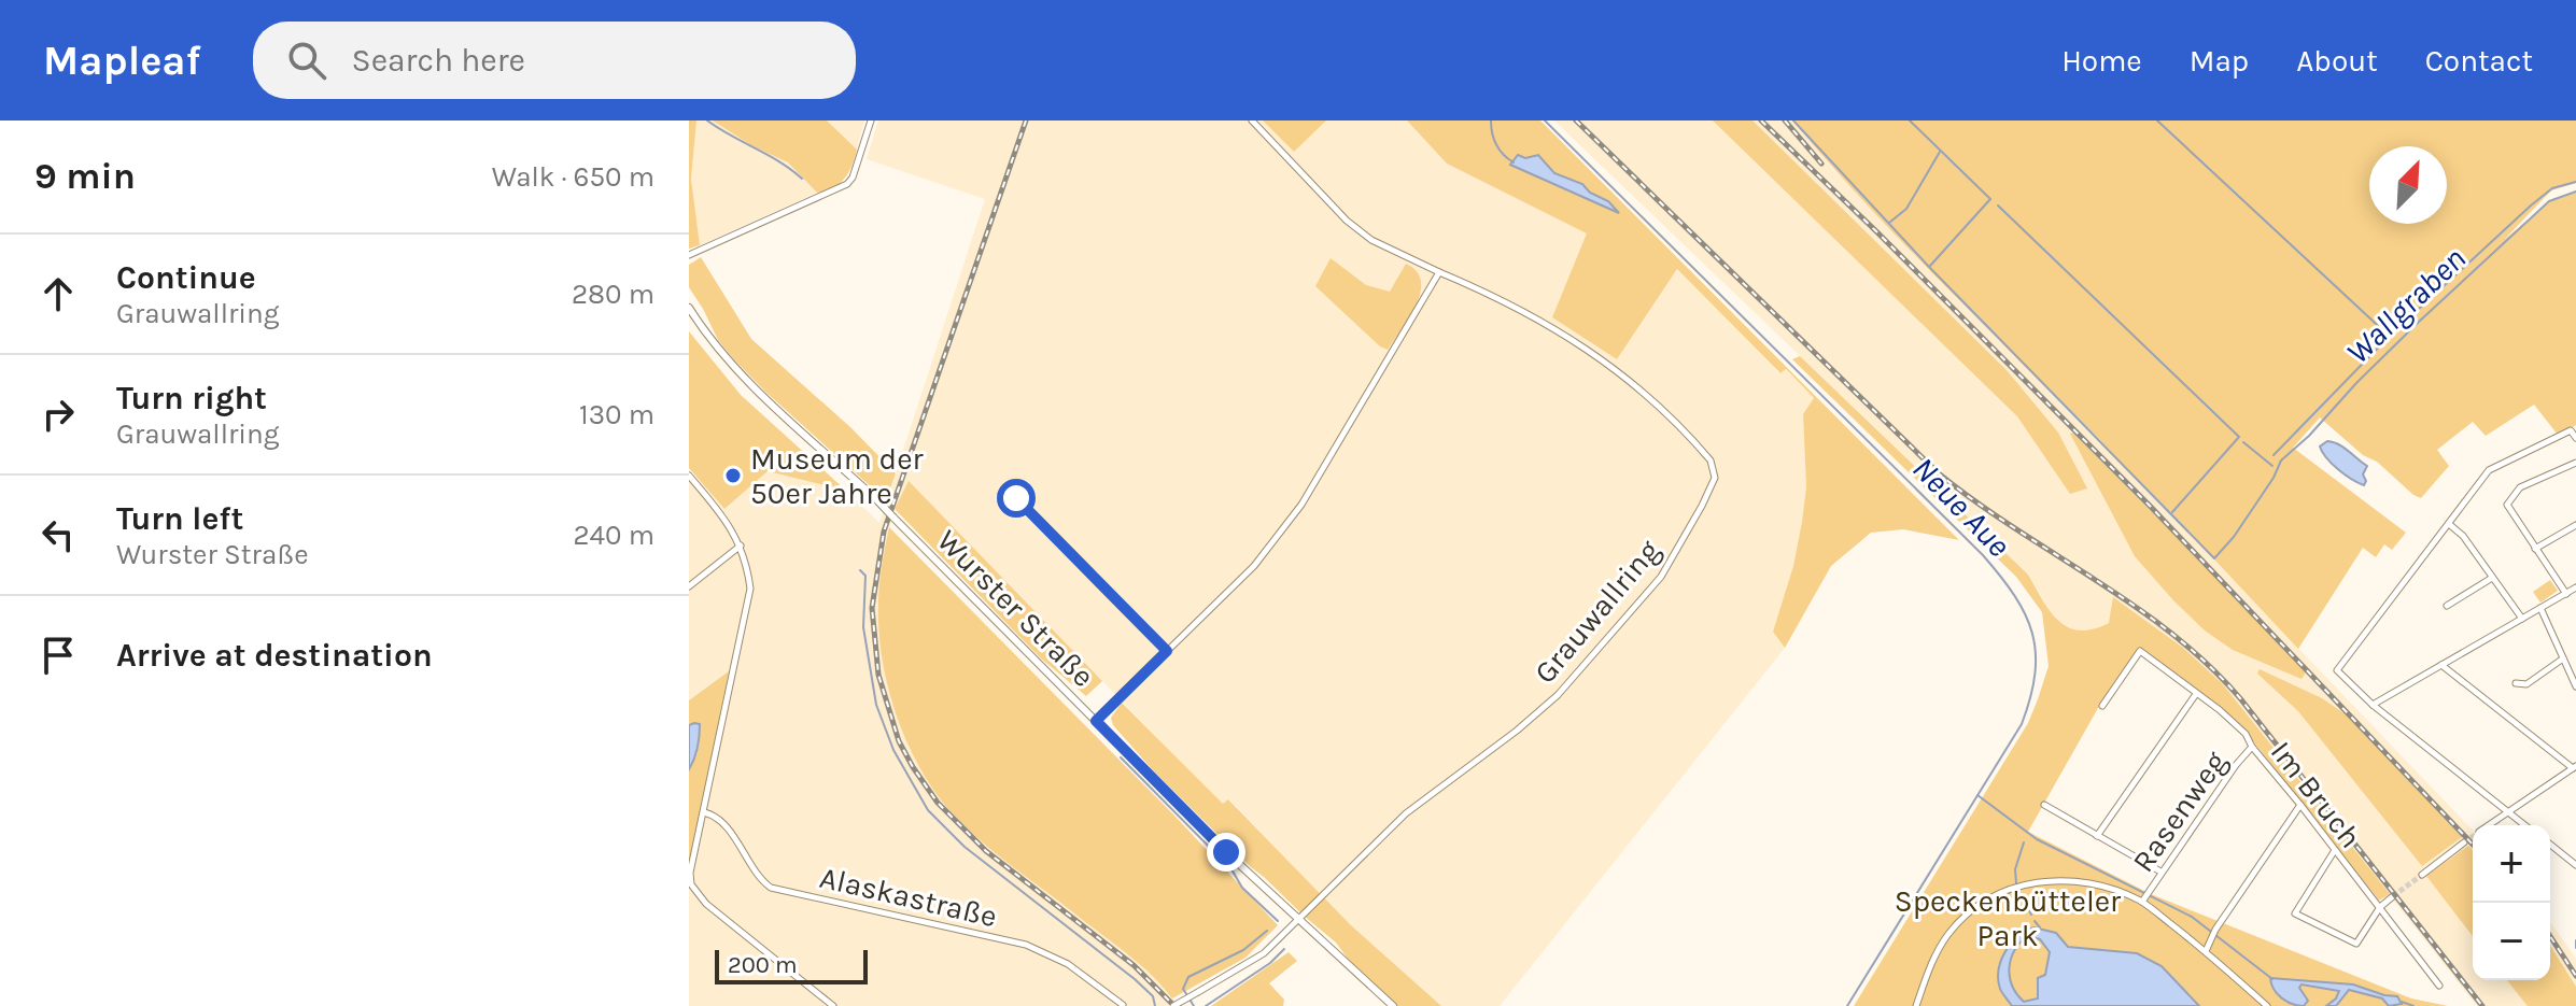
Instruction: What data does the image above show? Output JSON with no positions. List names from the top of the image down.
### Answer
{
  "streets": {
    "main road": ["Wurster Straße"],
    "street": [
      "Grauwallring",
      "Im Bruch",
      "Rasenweg",
      "Alaskastraße"
    ]
  },
  "crossings": [
    ["Wurster Straße", "Grauwallring"],
    ["Im Bruch", "Rasenweg"]
  ],
  "water": ["Wallgraben", "Neue Aue"],
  "parks": ["Speckenbütteler Park"],
  "places": ["Museum der 50er Jahre"],
  "scale_bar": "200 m",
  "north": "top right",
  "page": {
    "header": "Mapleaf",
    "search": "Search here",
    "nav": [
      "Home",
      "Map",
      "About",
      "Contact"
    ],
    "heading": ["9 min", "Walk · 650 m"],
    "list": [
      ["Continue", "Grauwallring", "280 m"],
      ["Turn right", "Grauwallring", "130 m"],
      ["Turn left", "Wurster Straße", "240 m"],
      "Arrive at destination"
    ],
    "map_buttons": ["+", "−"],
    "scale": "200 m"
  }
}
